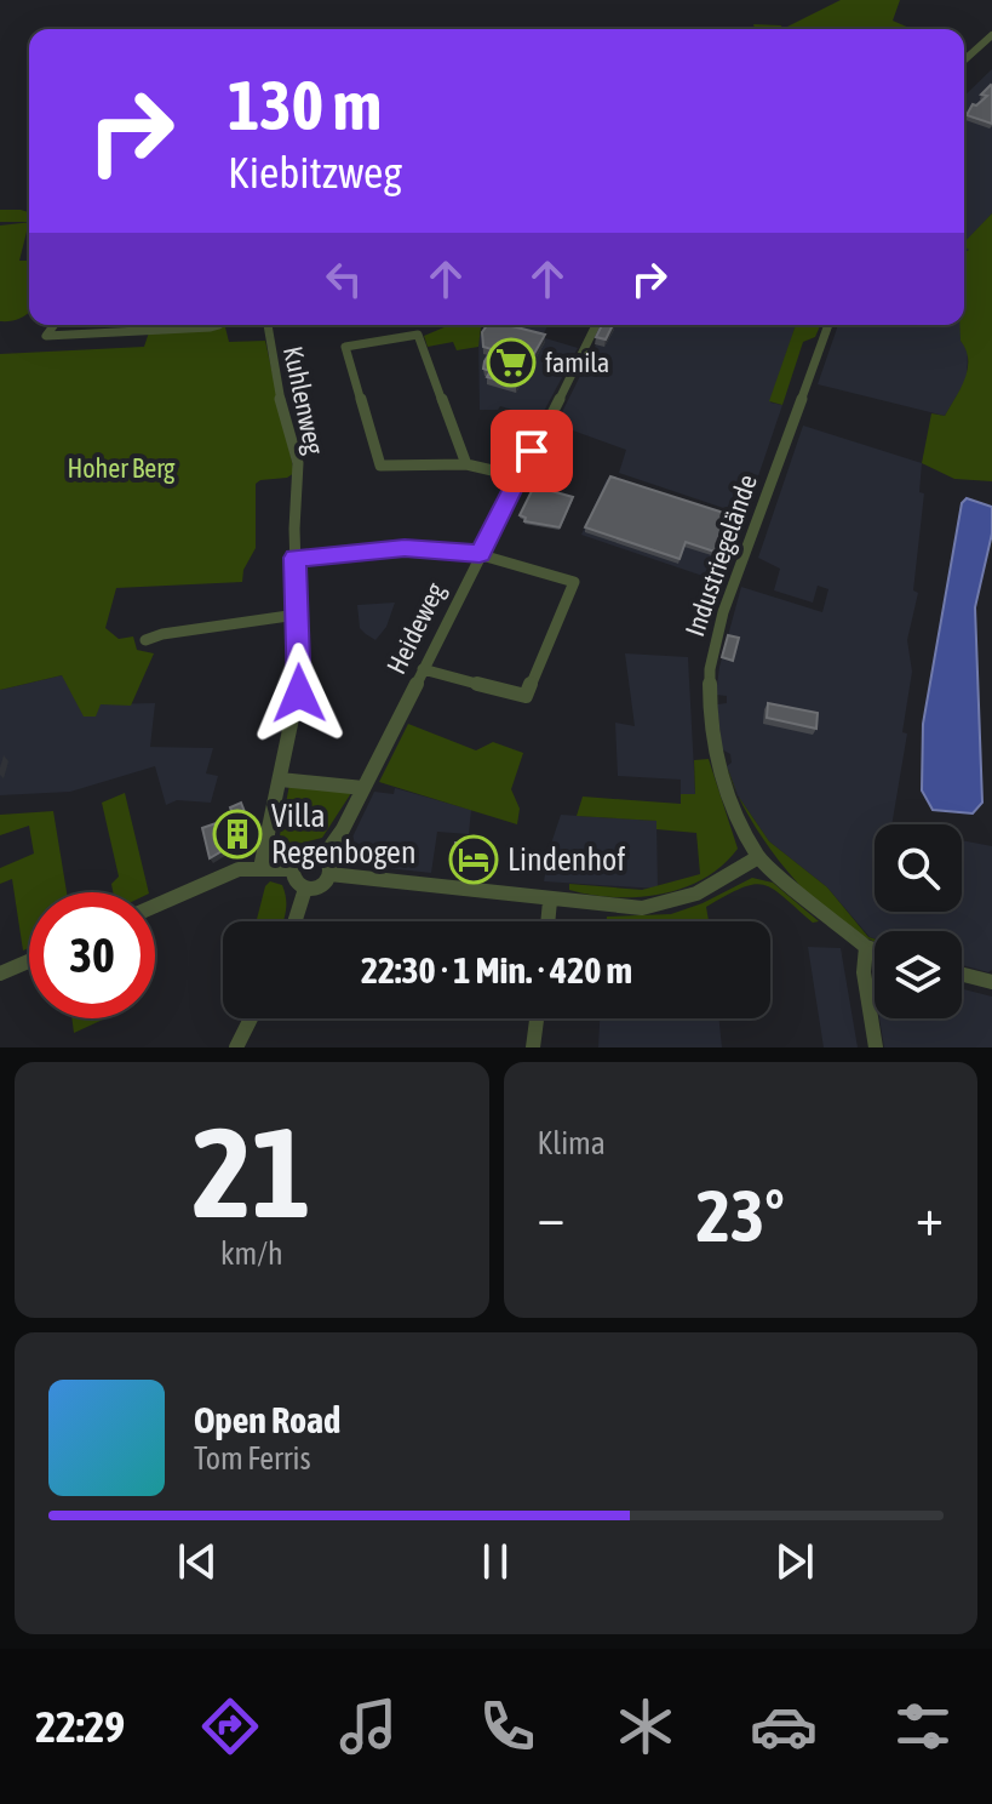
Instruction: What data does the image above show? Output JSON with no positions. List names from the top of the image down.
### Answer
{
  "streets": {
    "street": ["Kuhlenweg", "Industriegelände", "Heideweg"]
  },
  "parks": ["Hoher Berg"],
  "places": {
    "supermarket": ["famila"],
    "building": ["Villa Regenbogen"],
    "hotel": ["Lindenhof"]
  },
  "page": {
    "turn": ["130 m", "Kiebitzweg"],
    "limit": "30",
    "trip": "22:30 · 1 Min. · 420 m",
    "tile": [
      ["21", "km/h"],
      "Klima"
    ],
    "heat": ["−", "23°", "+"],
    "song": ["Open Road", "Tom Ferris"],
    "tabs": "22:29"
  }
}
